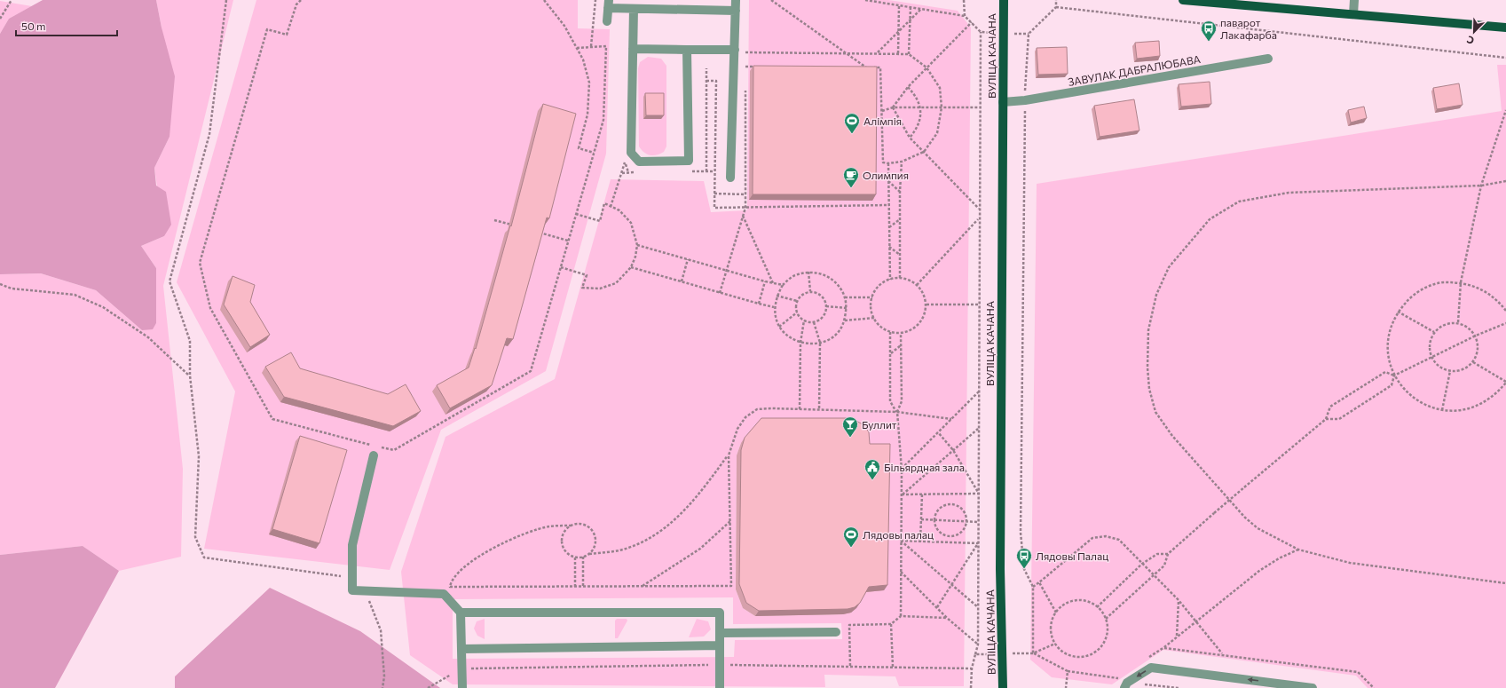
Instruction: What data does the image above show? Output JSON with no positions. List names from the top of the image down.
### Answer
{
  "streets": {
    "main road": ["ВУЛІЦА КАЧАНА"],
    "street": ["ЗАВУЛАК ДАБРАЛЮБАВА"]
  },
  "crossings": [
    ["ВУЛІЦА КАЧАНА", "ЗАВУЛАК ДАБРАЛЮБАВА"]
  ],
  "places": {
    "bus stop": ["паварот Лакафарба", "Лядовы Палац"],
    "sports": ["Алімпія", "Лядовы палац"],
    "cafe": ["Олимпия"],
    "bar": ["Буллит"],
    "public building": ["Більярдная зала"]
  },
  "scale_bar": "50 m",
  "north": "bottom left"
}
